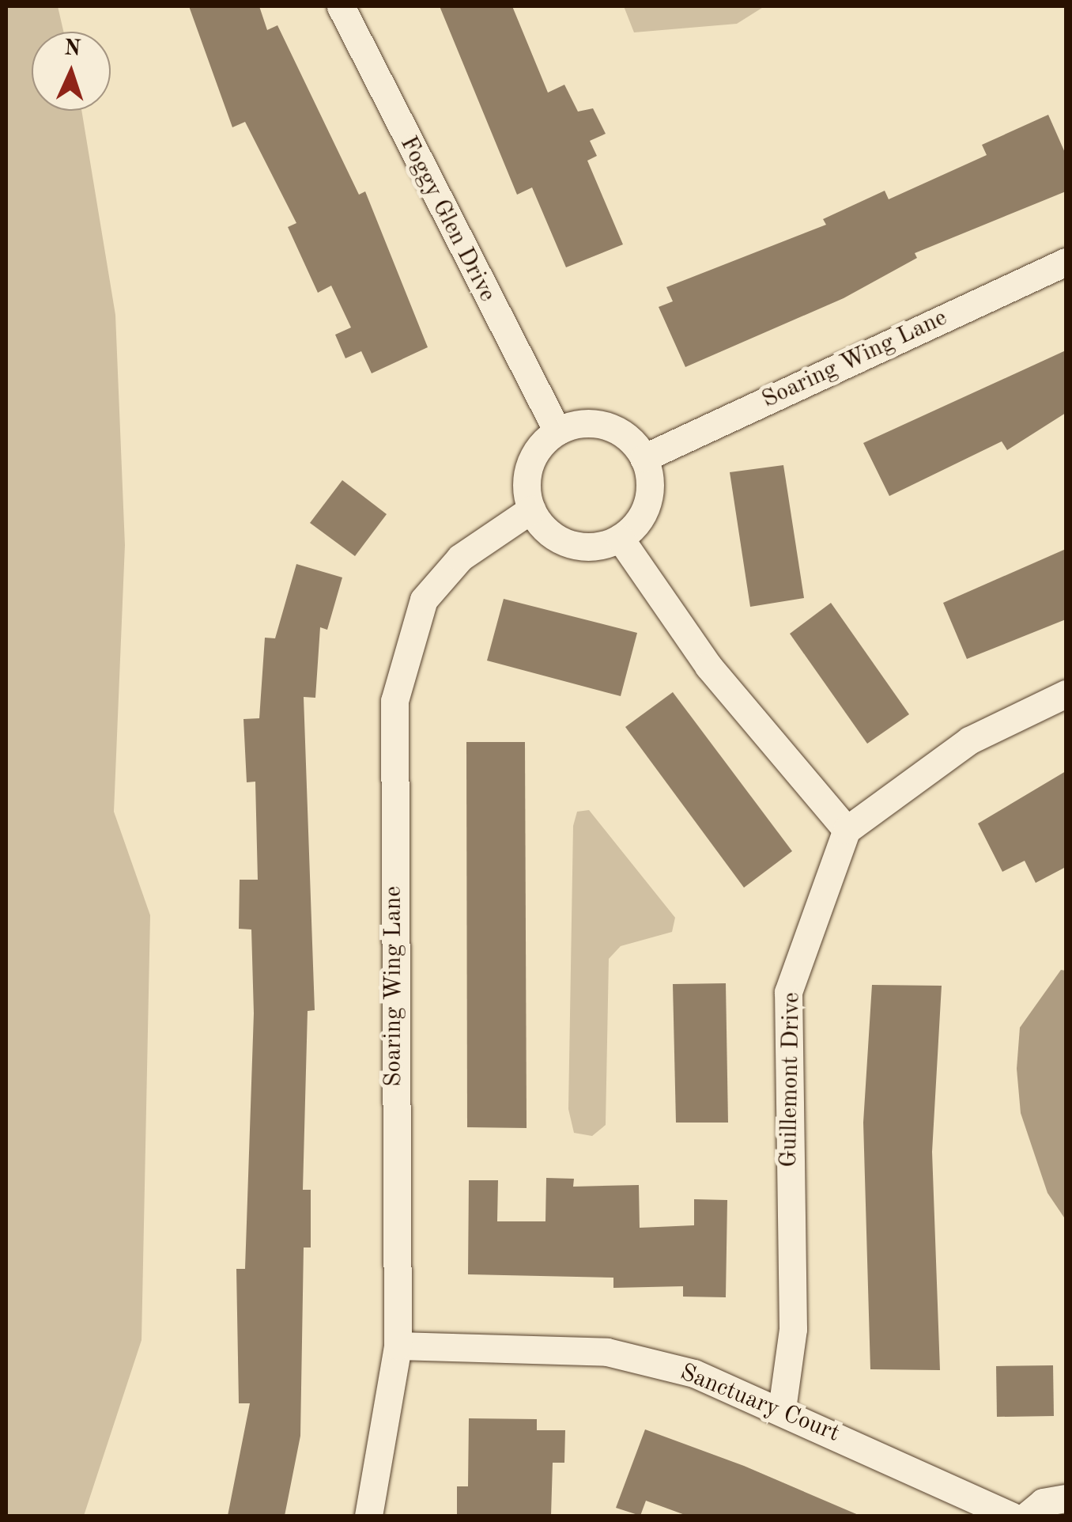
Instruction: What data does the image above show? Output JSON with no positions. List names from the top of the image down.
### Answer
{
  "streets": {
    "street": [
      "Foggy Glen Drive",
      "Soaring Wing Lane",
      "Guillemont Drive",
      "Sanctuary Court"
    ]
  },
  "crossings": [
    ["Foggy Glen Drive", "Soaring Wing Lane"],
    ["Soaring Wing Lane", "Sanctuary Court"],
    ["Guillemont Drive", "Sanctuary Court"]
  ],
  "north": "top"
}
